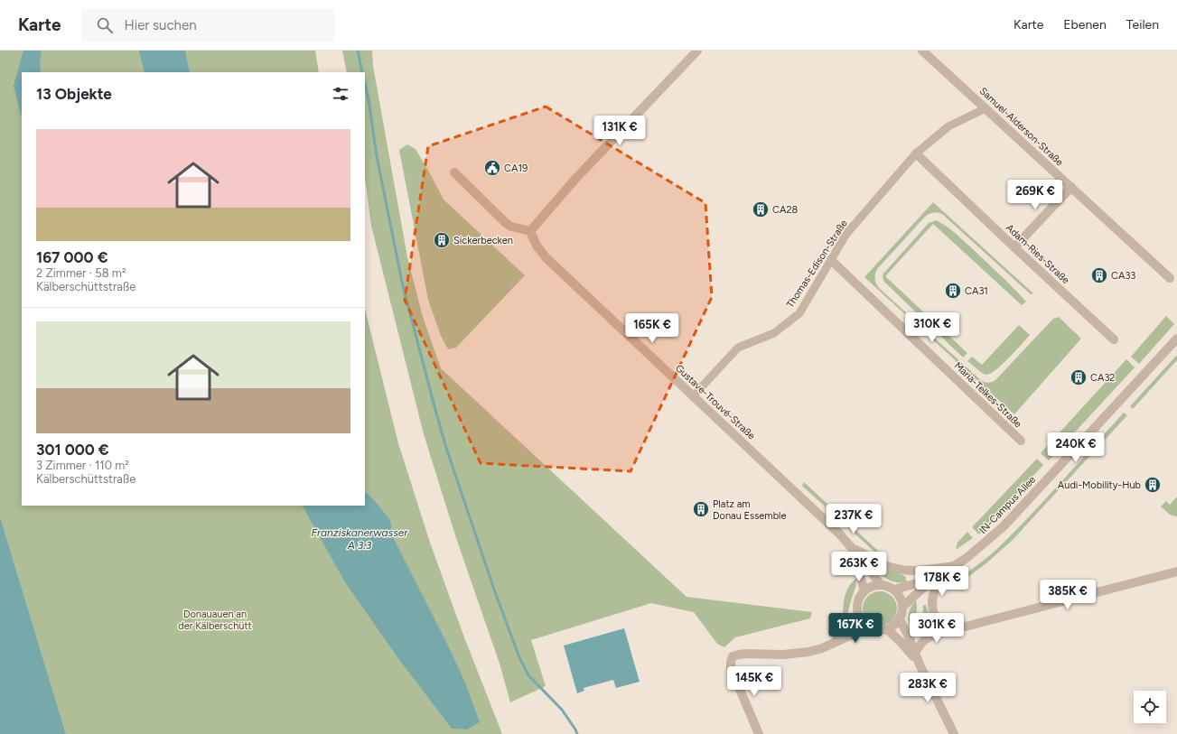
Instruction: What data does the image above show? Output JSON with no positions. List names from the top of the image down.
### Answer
{
  "streets": {
    "street": [
      "Samuel-Alderson-Straße",
      "Adam-Ries-Straße",
      "Thomas-Edison-Straße",
      "Maria-Telkes-Straße",
      "Gustave-Trouvé-Straße",
      "IN-Campus Allee"
    ]
  },
  "crossings": [
    ["Samuel-Alderson-Straße", "Thomas-Edison-Straße"],
    ["Adam-Ries-Straße", "Thomas-Edison-Straße"],
    ["Thomas-Edison-Straße", "Maria-Telkes-Straße"],
    ["Thomas-Edison-Straße", "Gustave-Trouvé-Straße"],
    ["Gustave-Trouvé-Straße", "IN-Campus Allee"]
  ],
  "water": ["Franziskanerwasser A 3.3"],
  "parks": ["Donauauen an der Kälberschütt"],
  "places": {
    "public building": ["CA19"],
    "building": [
      "CA28",
      "Sickerbecken",
      "CA33",
      "CA31",
      "CA32",
      "Audi-Mobility-Hub",
      "Platz am Donau Essemble"
    ]
  },
  "page": {
    "header": "Karte",
    "search": "Hier suchen",
    "nav": ["Karte", "Ebenen", "Teilen"],
    "heading": "13 Objekte",
    "price": [
      "131K €",
      "269K €",
      "310K €",
      "165K €",
      "240K €",
      "237K €",
      "263K €",
      "178K €",
      "385K €",
      "167K €",
      "301K €",
      "145K €",
      "283K €"
    ],
    "list": [
      {
        "name": "167 000 €",
        "note": "2 Zimmer · 58 m² · Kälberschüttstraße"
      },
      {
        "name": "301 000 €",
        "note": "3 Zimmer · 110 m² · Kälberschüttstraße"
      }
    ]
  }
}
